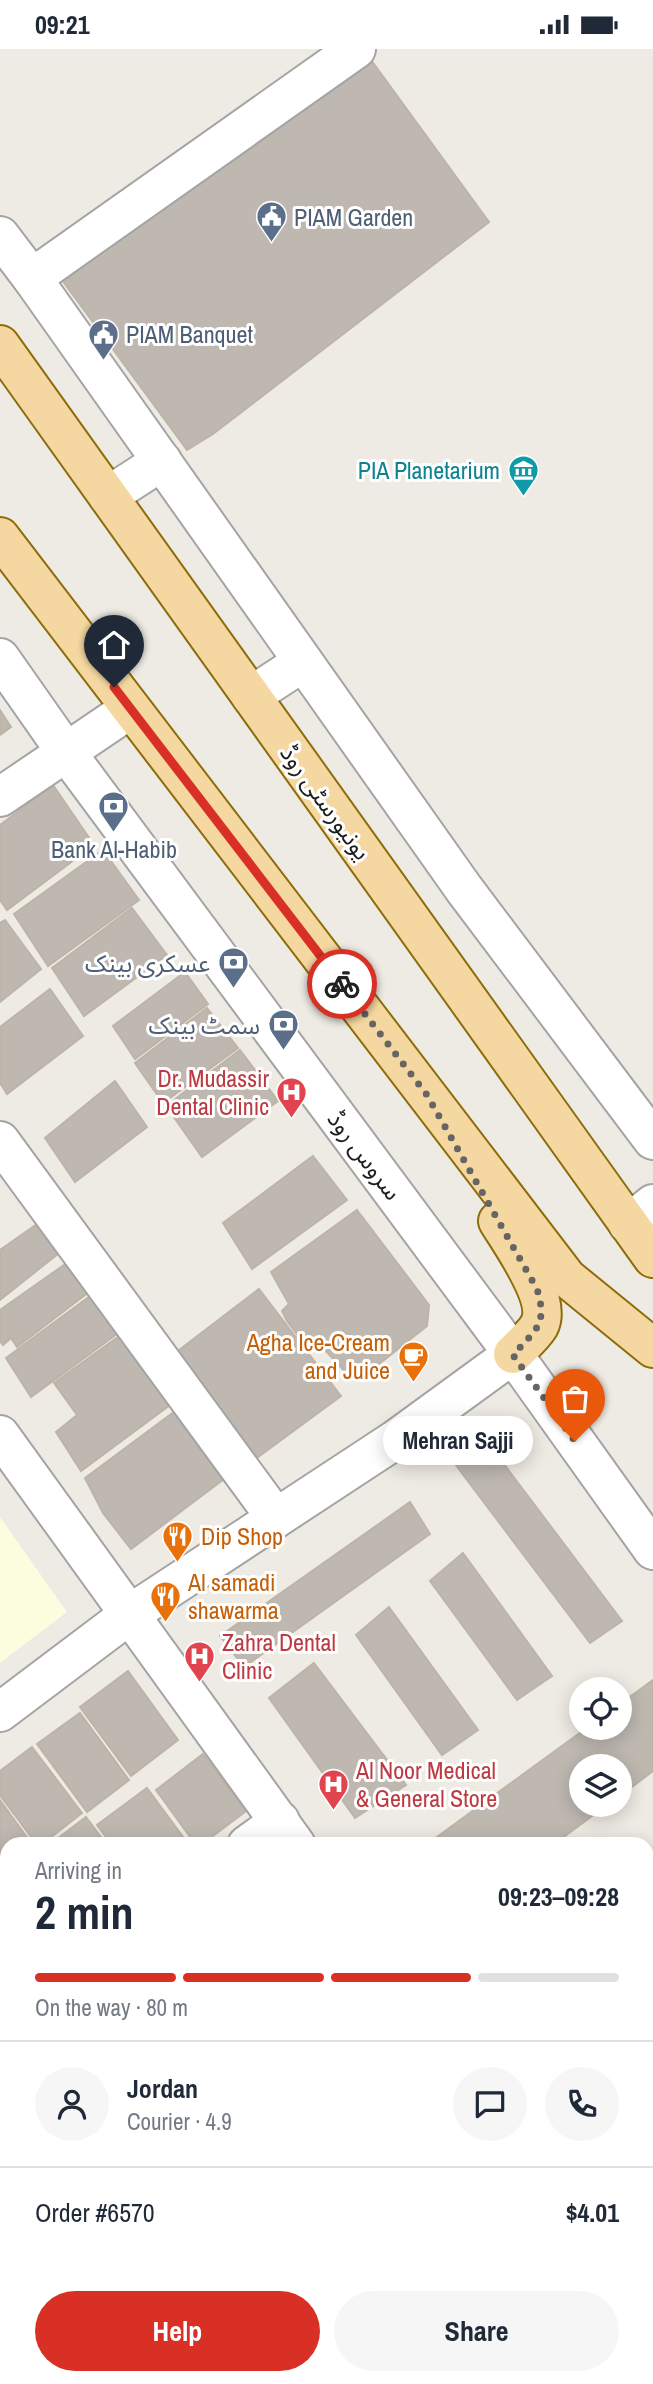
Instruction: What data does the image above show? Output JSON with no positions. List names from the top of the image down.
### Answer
{
  "streets": {
    "main road": ["یونیورسٹی روڈ"],
    "street": ["سروس روڈ"]
  },
  "places": {
    "public building": ["PIAM Garden", "PIAM Banquet"],
    "museum": ["PIA Planetarium"],
    "bank": ["Bank Al-Habib", "عسکری بینک", "سمٹ بینک"],
    "hospital": ["Dr. Mudassir Dental Clinic", "Zahra Dental Clinic", "Al Noor Medical & General Store"],
    "cafe": ["Agha Ice-Cream and Juice"],
    "other": ["Mehran Sajji"],
    "restaurant": ["Dip Shop", "Al samadi shawarma"]
  },
  "page": {
    "status": "09:21",
    "bubble": "Mehran Sajji",
    "heading": ["2 min", "Arriving in", "09:23–09:28"],
    "panel": [
      "Jordan",
      "Courier · 4.9",
      "Order #6570",
      "$4.01"
    ],
    "bar": "On the way · 80 m",
    "buttons": ["Help", "Share"]
  }
}
